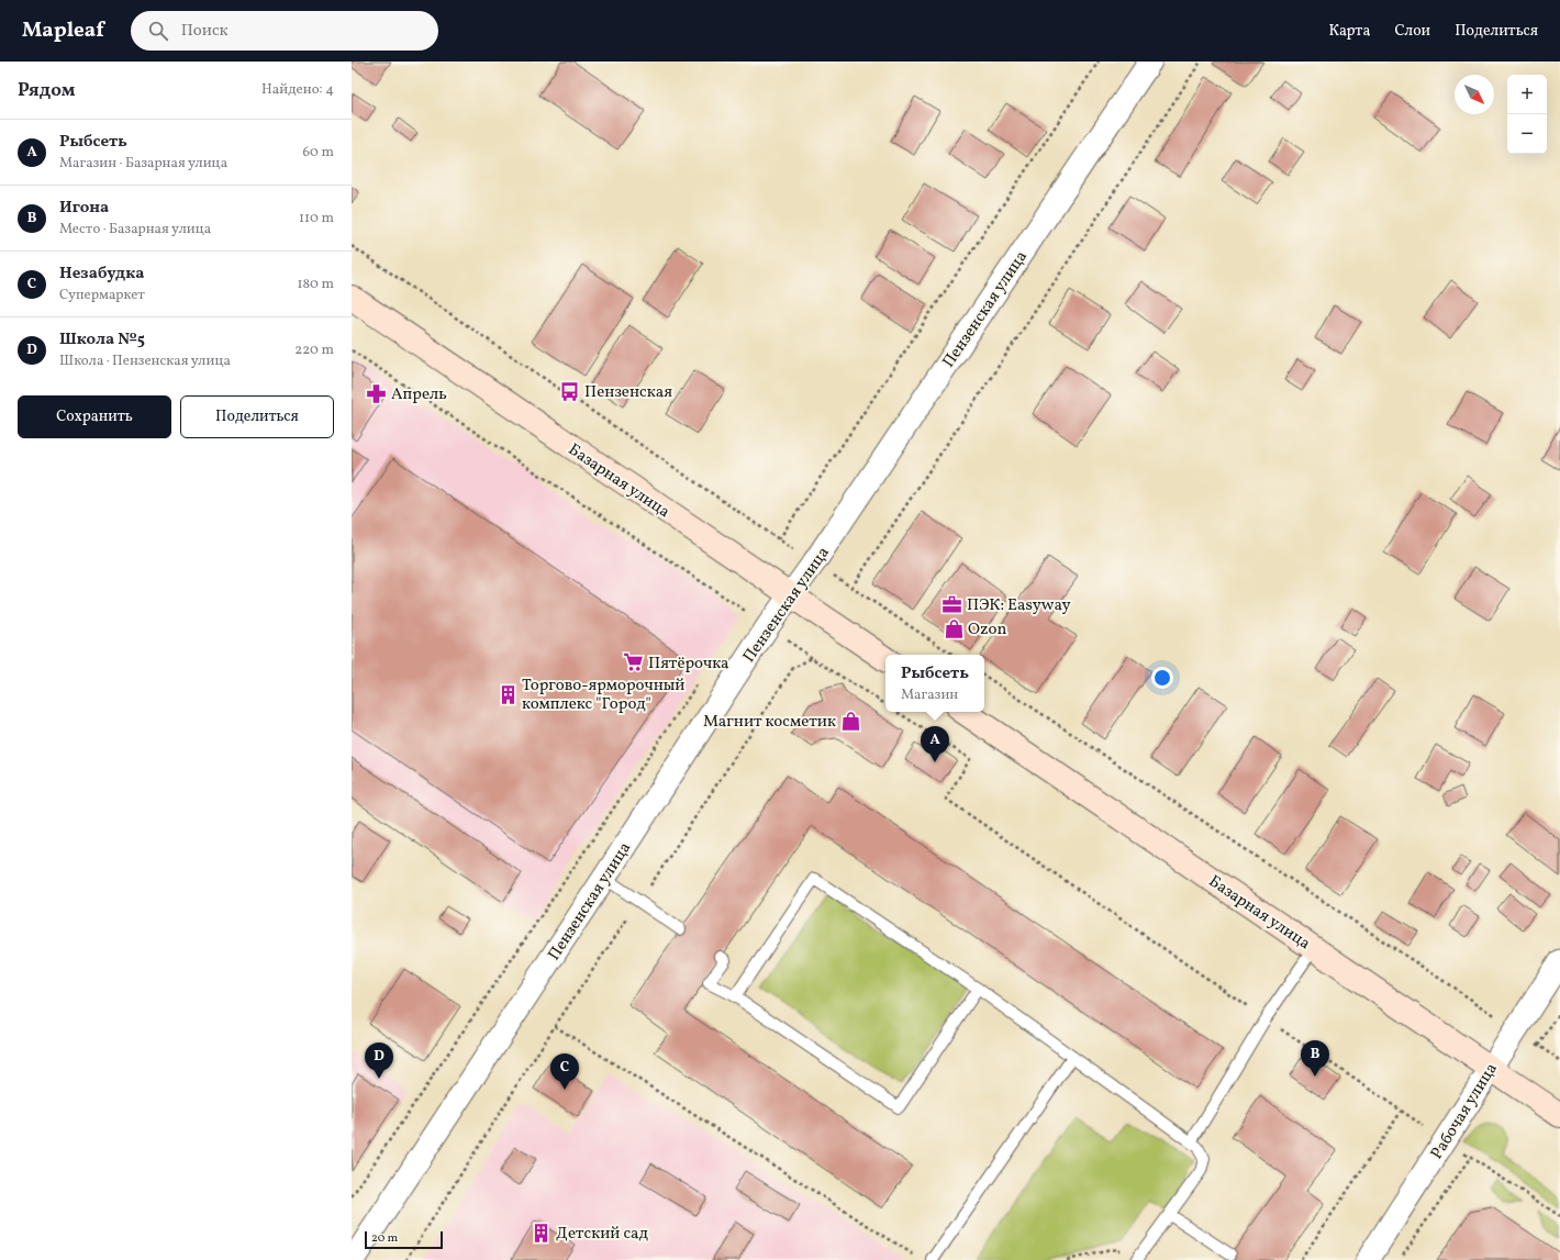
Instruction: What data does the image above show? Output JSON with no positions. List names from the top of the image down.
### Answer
{
  "streets": {
    "main road": ["Базарная улица"],
    "street": ["Пензенская улица", "Рабочая улица"]
  },
  "crossings": [
    ["Пензенская улица", "Базарная улица"],
    ["Базарная улица", "Рабочая улица"]
  ],
  "places": {
    "bus stop": ["Пензенская"],
    "pharmacy": ["Апрель"],
    "office": ["ПЭК: Easyway"],
    "shop": ["Ozon", "Магнит косметик"],
    "supermarket": ["Пятёрочка"],
    "building": ["Торгово-ярморочный комплекс \"Город\"", "Детский сад"]
  },
  "scale_bar": "20 m",
  "north": "bottom right",
  "page": {
    "header": "Mapleaf",
    "search": "Поиск",
    "nav": ["Карта", "Слои", "Поделиться"],
    "heading": ["Рядом", "Найдено: 4"],
    "map_buttons": ["+", "−"],
    "list": [
      {
        "mark": "A",
        "name": "Рыбсеть",
        "note": "Магазин · Базарная улица",
        "value": "60 m"
      },
      {
        "mark": "B",
        "name": "Игона",
        "note": "Место · Базарная улица",
        "value": "110 m"
      },
      {
        "mark": "C",
        "name": "Незабудка",
        "note": "Супермаркет",
        "value": "180 m"
      },
      {
        "mark": "D",
        "name": "Школа №5",
        "note": "Школа · Пензенская улица",
        "value": "220 m"
      }
    ],
    "buttons": ["Сохранить", "Поделиться"],
    "popup": ["Рыбсеть", "Магазин"],
    "pins": [
      "A",
      "B",
      "D",
      "C"
    ],
    "scale": "20 m"
  }
}
